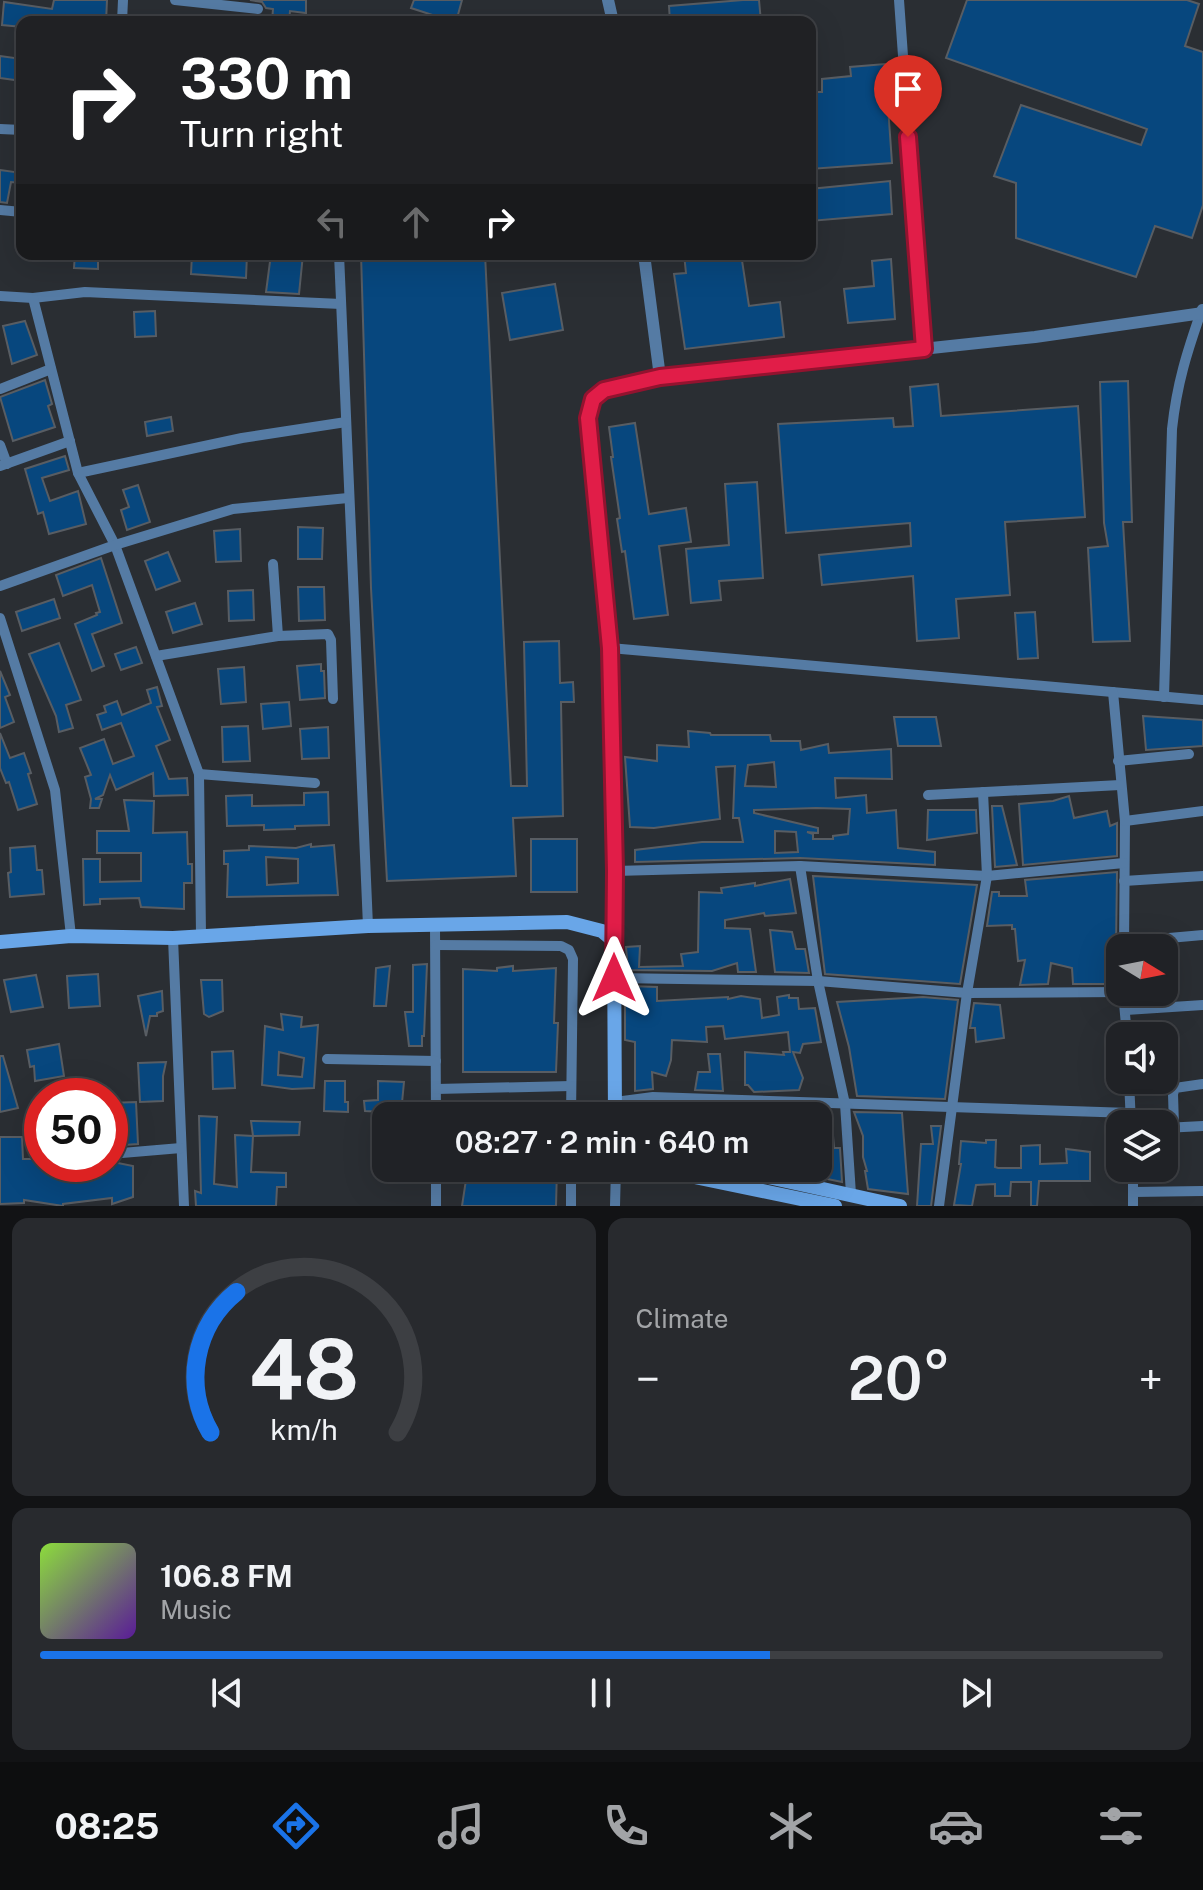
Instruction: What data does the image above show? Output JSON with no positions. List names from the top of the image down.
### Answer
{
  "north": "right",
  "page": {
    "turn": ["330 m", "Turn right"],
    "limit": "50",
    "trip": "08:27 · 2 min · 640 m",
    "tile": "Climate",
    "heat": ["−", "20°", "+"],
    "song": ["106.8 FM", "Music"],
    "tabs": "08:25",
    "gauge": ["48", "km/h"]
  }
}
